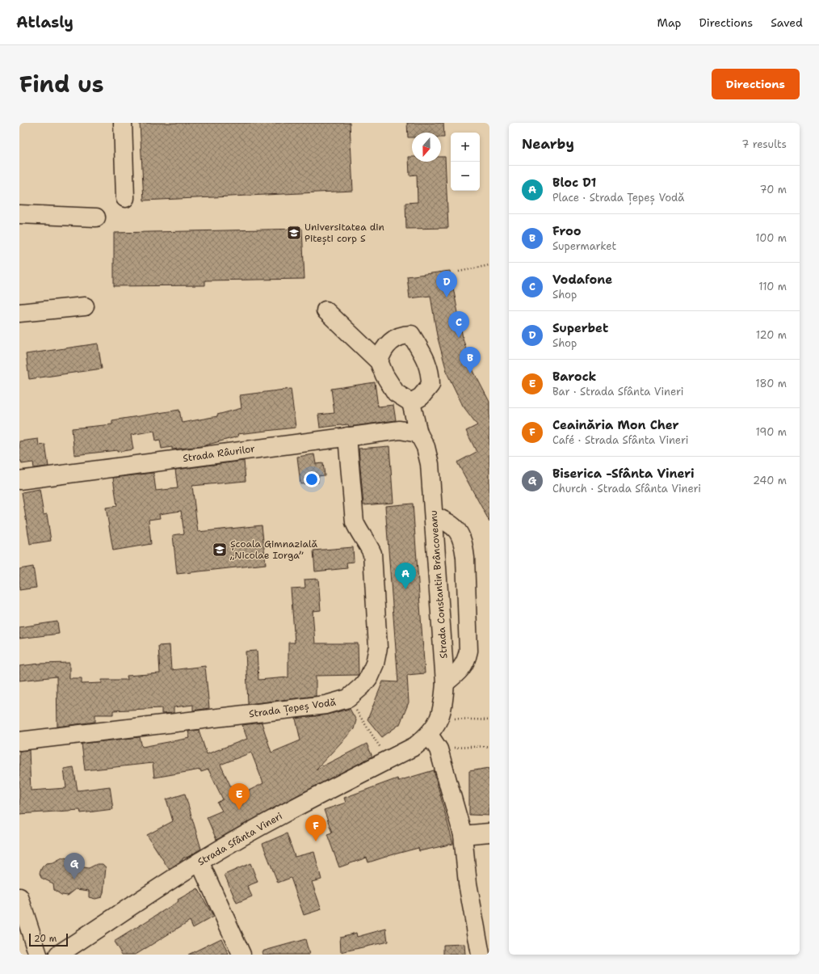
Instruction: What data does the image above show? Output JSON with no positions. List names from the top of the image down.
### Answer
{
  "streets": {
    "street": [
      "Strada Râurilor",
      "Strada Constantin Brâncoveanu",
      "Strada Țepeș Vodă",
      "Strada Sfânta Vineri"
    ]
  },
  "crossings": [
    ["Strada Râurilor", "Strada Constantin Brâncoveanu"],
    ["Strada Râurilor", "Strada Țepeș Vodă"],
    ["Strada Constantin Brâncoveanu", "Strada Sfânta Vineri"]
  ],
  "places": {
    "school or university": ["Universitatea din Pitești corp S", "Școala Gimnazială „Nicolae Iorga”"]
  },
  "scale_bar": "20 m",
  "north": "bottom",
  "page": {
    "header": "Atlasly",
    "nav": ["Map", "Directions", "Saved"],
    "title": "Find us",
    "buttons": "Directions",
    "heading": ["Nearby", "7 results"],
    "map_buttons": ["+", "−"],
    "list": [
      {
        "mark": "A",
        "name": "Bloc D1",
        "note": "Place · Strada Țepeș Vodă",
        "value": "70 m"
      },
      {
        "mark": "B",
        "name": "Froo",
        "note": "Supermarket",
        "value": "100 m"
      },
      {
        "mark": "C",
        "name": "Vodafone",
        "note": "Shop",
        "value": "110 m"
      },
      {
        "mark": "D",
        "name": "Superbet",
        "note": "Shop",
        "value": "120 m"
      },
      {
        "mark": "E",
        "name": "Barock",
        "note": "Bar · Strada Sfânta Vineri",
        "value": "180 m"
      },
      {
        "mark": "F",
        "name": "Ceainăria Mon Cher",
        "note": "Café · Strada Sfânta Vineri",
        "value": "190 m"
      },
      {
        "mark": "G",
        "name": "Biserica -Sfânta Vineri",
        "note": "Church · Strada Sfânta Vineri",
        "value": "240 m"
      }
    ],
    "pins": [
      "D",
      "C",
      "B",
      "A",
      "E",
      "F",
      "G"
    ],
    "scale": "20 m"
  }
}
